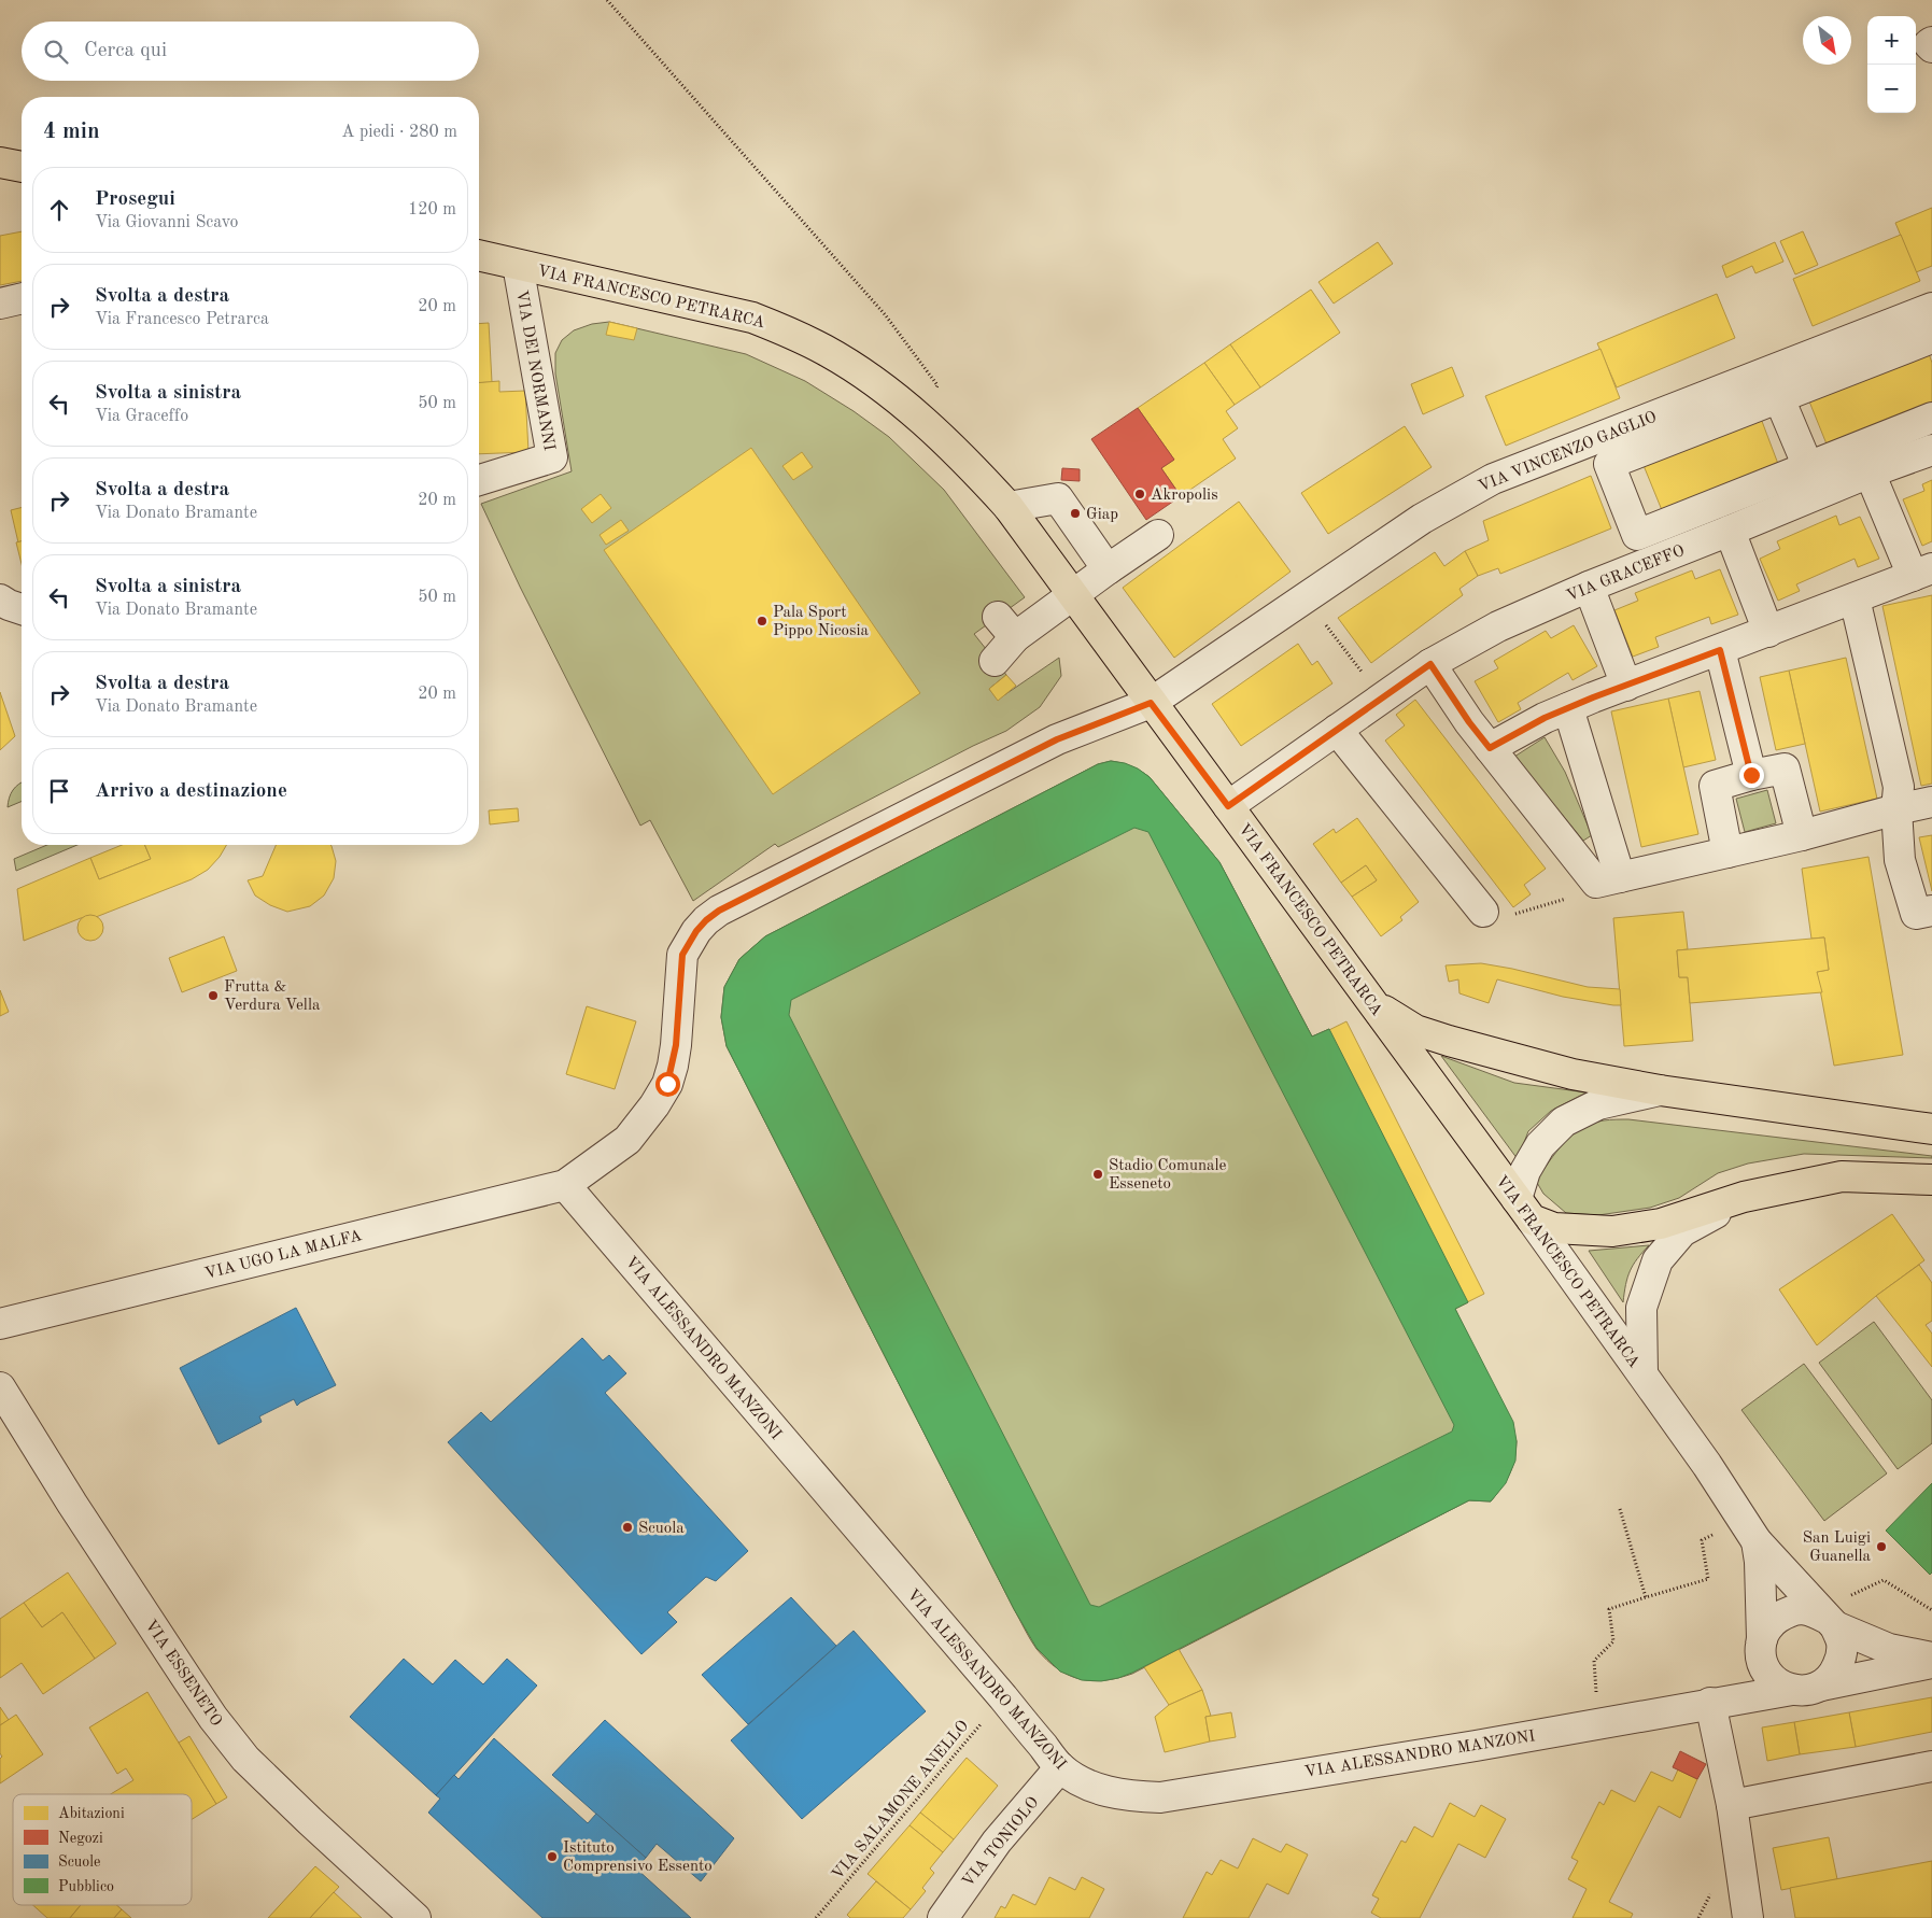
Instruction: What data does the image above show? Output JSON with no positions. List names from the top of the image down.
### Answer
{
  "streets": {
    "main road": ["VIA FRANCESCO PETRARCA"],
    "street": [
      "VIA DEI NORMANNI",
      "VIA VINCENZO GAGLIO",
      "VIA GRACEFFO",
      "VIA UGO LA MALFA",
      "VIA ALESSANDRO MANZONI",
      "VIA ESSENETO",
      "VIA TONIOLO"
    ],
    "path": ["VIA SALAMONE ANELLO"]
  },
  "crossings": [
    ["VIA FRANCESCO PETRARCA", "VIA DEI NORMANNI"],
    ["VIA FRANCESCO PETRARCA", "VIA VINCENZO GAGLIO"],
    ["VIA FRANCESCO PETRARCA", "VIA GRACEFFO"],
    ["VIA FRANCESCO PETRARCA", "VIA ALESSANDRO MANZONI"],
    ["VIA VINCENZO GAGLIO", "VIA UGO LA MALFA"],
    ["VIA VINCENZO GAGLIO", "VIA ALESSANDRO MANZONI"],
    ["VIA UGO LA MALFA", "VIA ALESSANDRO MANZONI"],
    ["VIA ALESSANDRO MANZONI", "VIA SALAMONE ANELLO"],
    ["VIA ALESSANDRO MANZONI", "VIA TONIOLO"]
  ],
  "places": [
    "Akropolis",
    "Giap",
    "Pala Sport Pippo Nicosia",
    "Frutta & Verdura Vella",
    "Stadio Comunale Esseneto",
    "Scuola",
    "San Luigi Guanella",
    "Istituto Comprensivo Essento"
  ],
  "legend": [
    "Abitazioni",
    "Negozi",
    "Scuole",
    "Pubblico"
  ],
  "north": "bottom right",
  "page": {
    "map_buttons": ["+", "−"],
    "search": "Cerca qui",
    "heading": ["4 min", "A piedi · 280 m"],
    "list": [
      ["Prosegui", "Via Giovanni Scavo", "120 m"],
      ["Svolta a destra", "Via Francesco Petrarca", "20 m"],
      ["Svolta a sinistra", "Via Graceffo", "50 m"],
      ["Svolta a destra", "Via Donato Bramante", "20 m"],
      ["Svolta a sinistra", "Via Donato Bramante", "50 m"],
      ["Svolta a destra", "Via Donato Bramante", "20 m"],
      "Arrivo a destinazione"
    ]
  }
}
